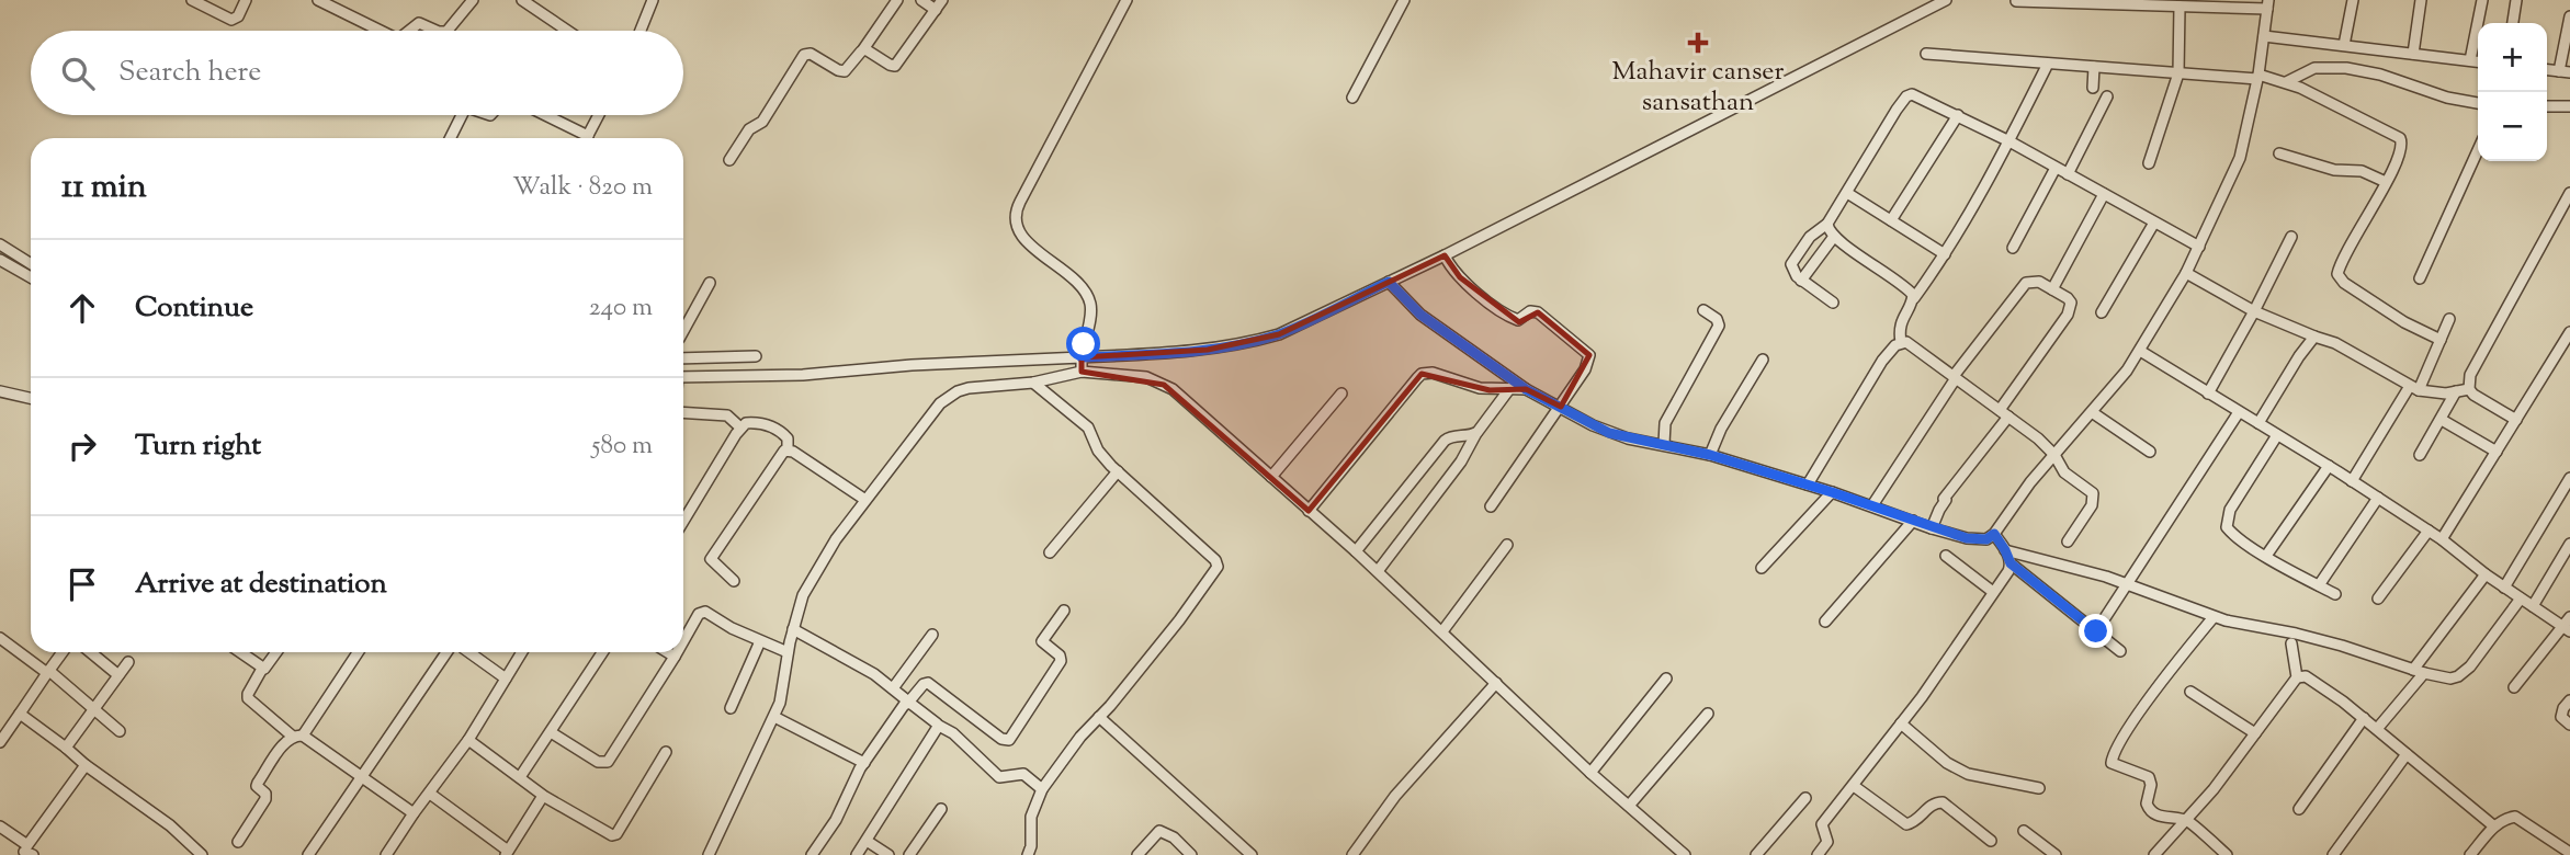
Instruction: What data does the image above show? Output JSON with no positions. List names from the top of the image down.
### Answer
{
  "places": {
    "health": ["Mahavir canser sansathan"]
  },
  "page": {
    "map_buttons": ["+", "−"],
    "search": "Search here",
    "heading": ["11 min", "Walk · 820 m"],
    "list": [
      ["Continue", "240 m"],
      ["Turn right", "580 m"],
      "Arrive at destination"
    ]
  }
}
